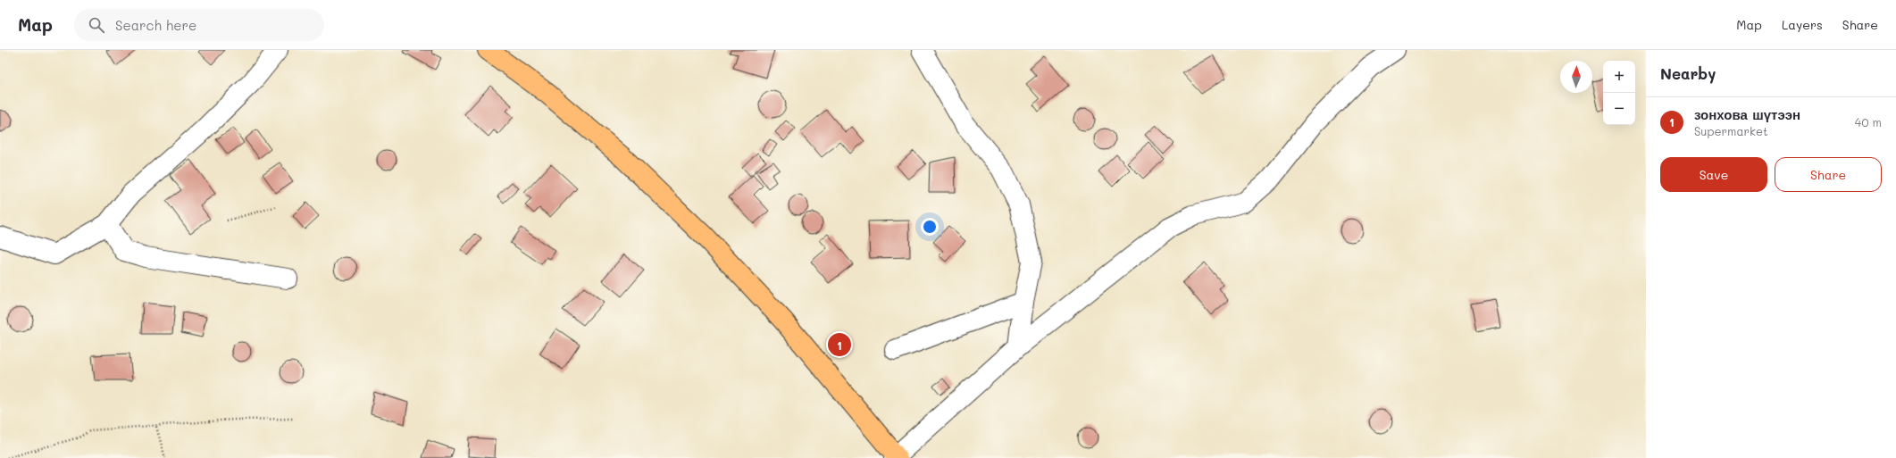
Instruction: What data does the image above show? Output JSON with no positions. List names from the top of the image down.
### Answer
{
  "north": "top",
  "page": {
    "header": "Map",
    "search": "Search here",
    "nav": ["Map", "Layers", "Share"],
    "heading": "Nearby",
    "map_buttons": ["+", "−"],
    "list": [
      {
        "mark": "1",
        "name": "зонхова шүтээн",
        "note": "Supermarket",
        "value": "40 m"
      }
    ],
    "buttons": ["Save", "Share"],
    "pins": "1"
  }
}
